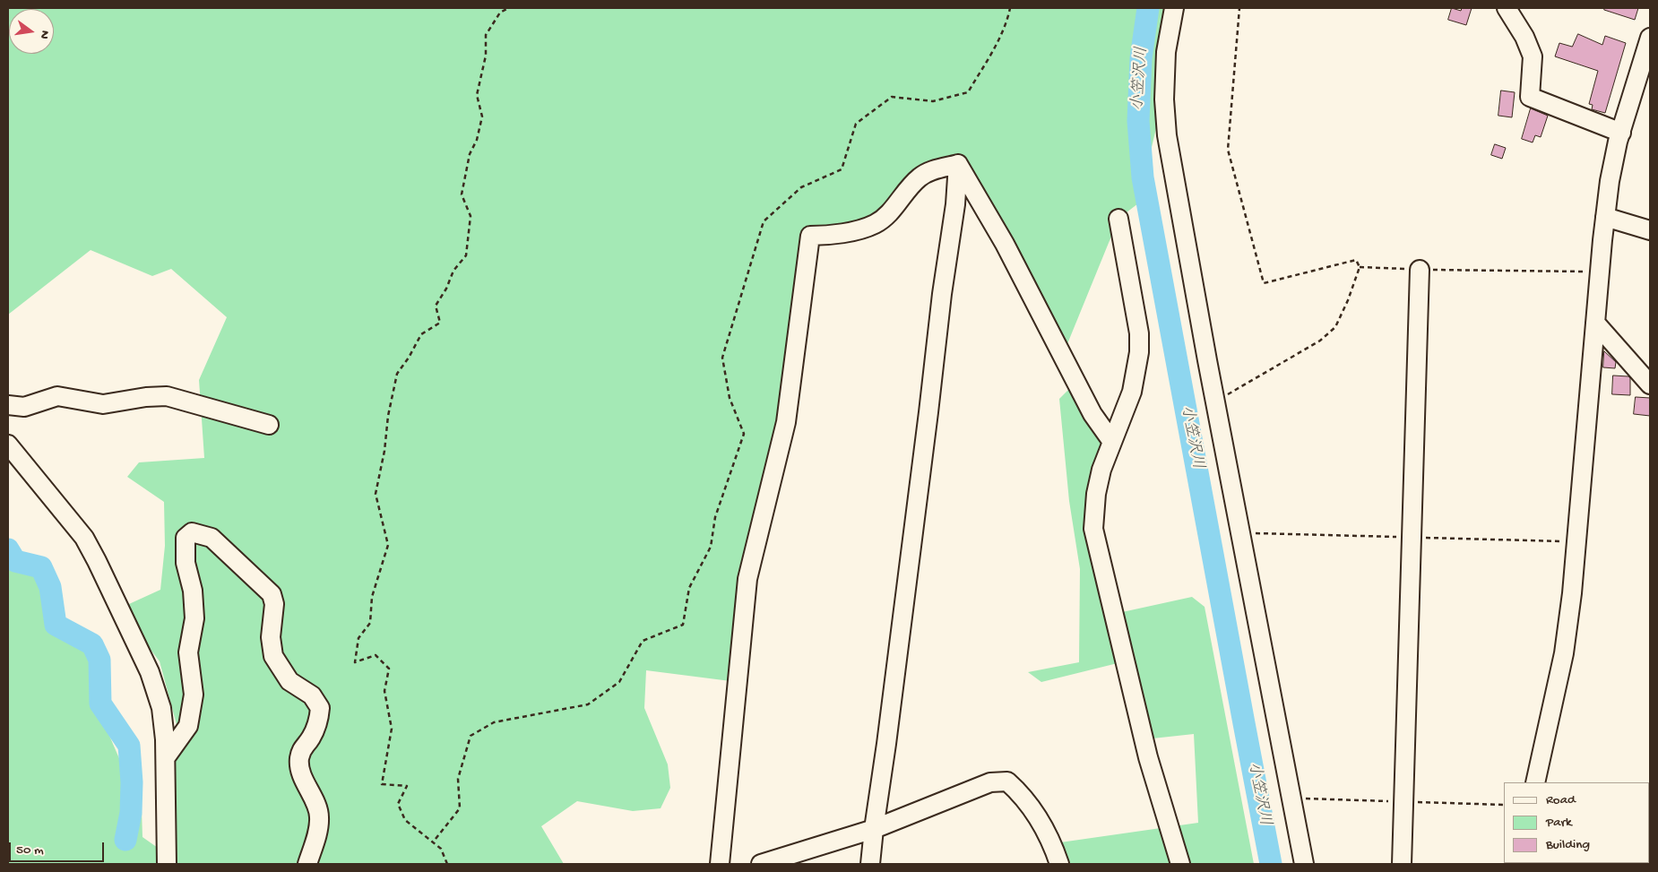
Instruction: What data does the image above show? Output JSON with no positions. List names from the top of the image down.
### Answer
{
  "water": ["小笠沢川"],
  "legend": ["Road", "Park", "Building"],
  "scale_bar": "50 m",
  "north": "right"
}
